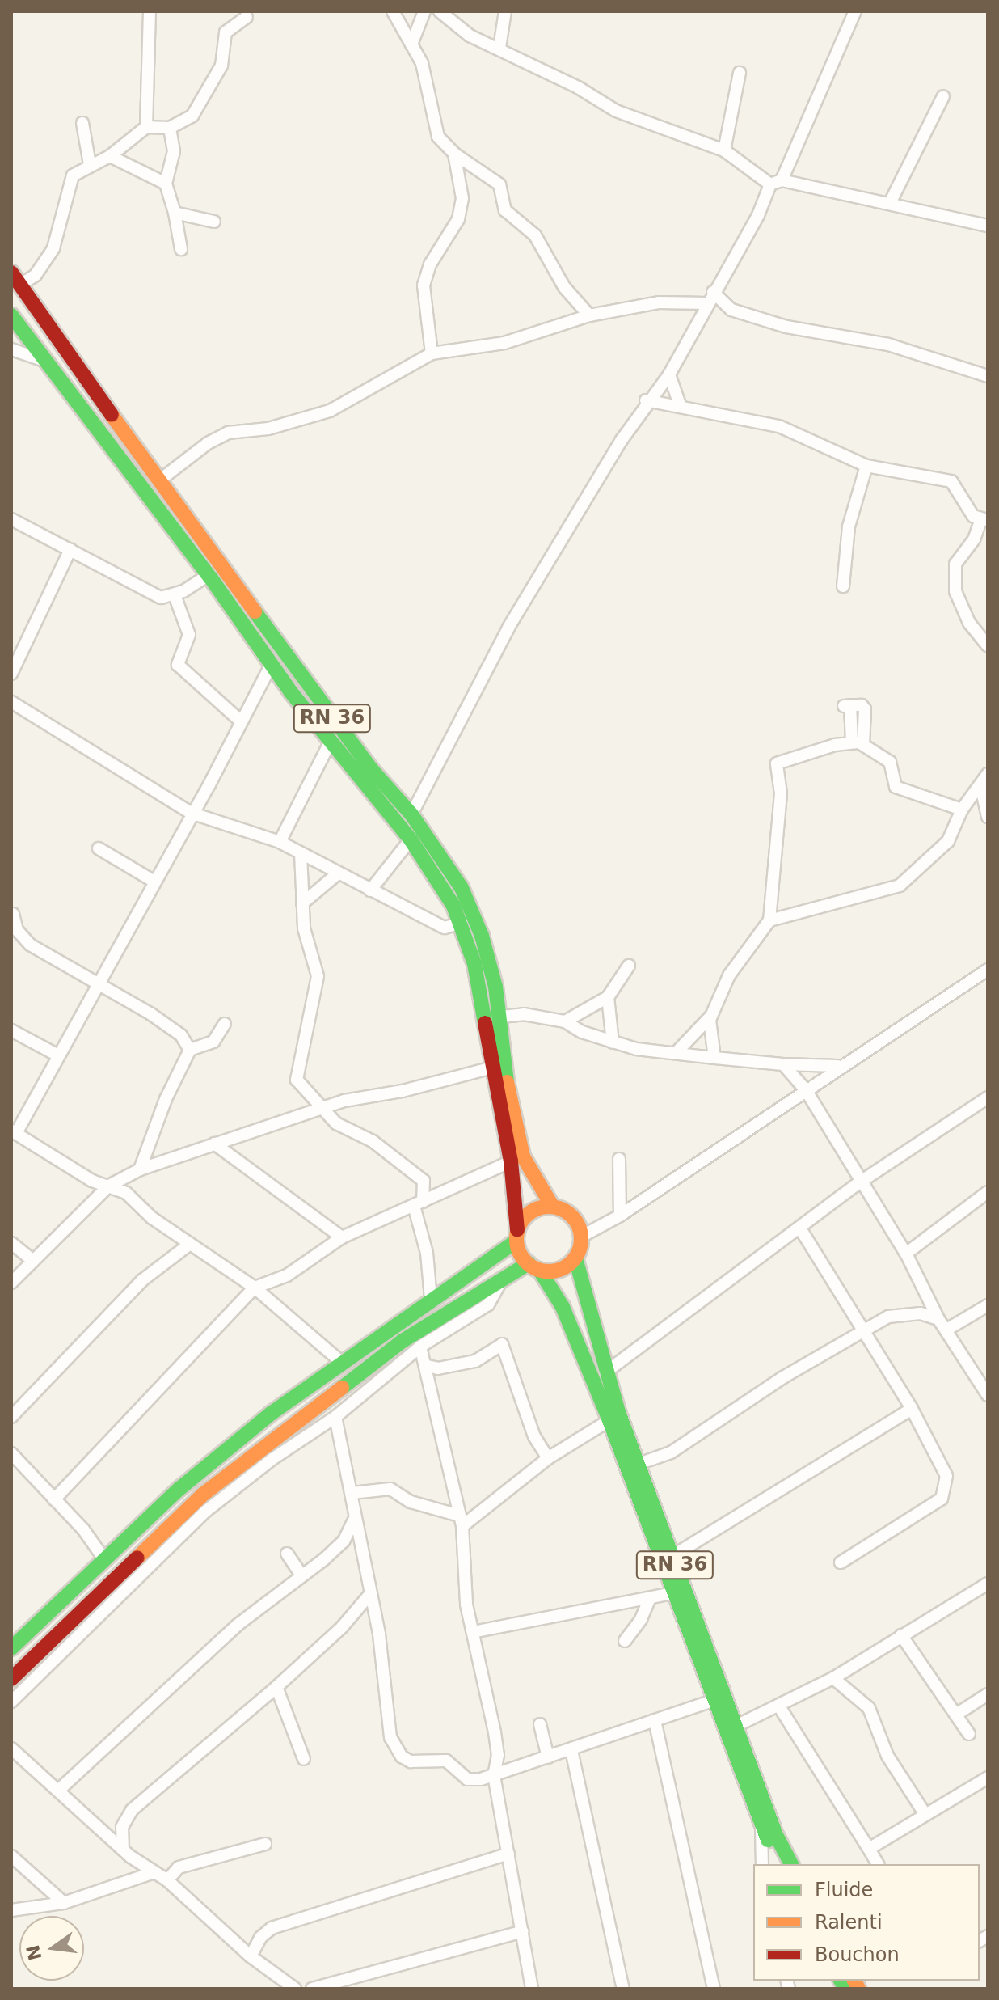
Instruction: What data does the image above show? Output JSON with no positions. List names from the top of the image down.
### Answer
{
  "streets": {
    "main road": ["RN 36"]
  },
  "legend": ["Fluide", "Ralenti", "Bouchon"],
  "north": "left"
}
